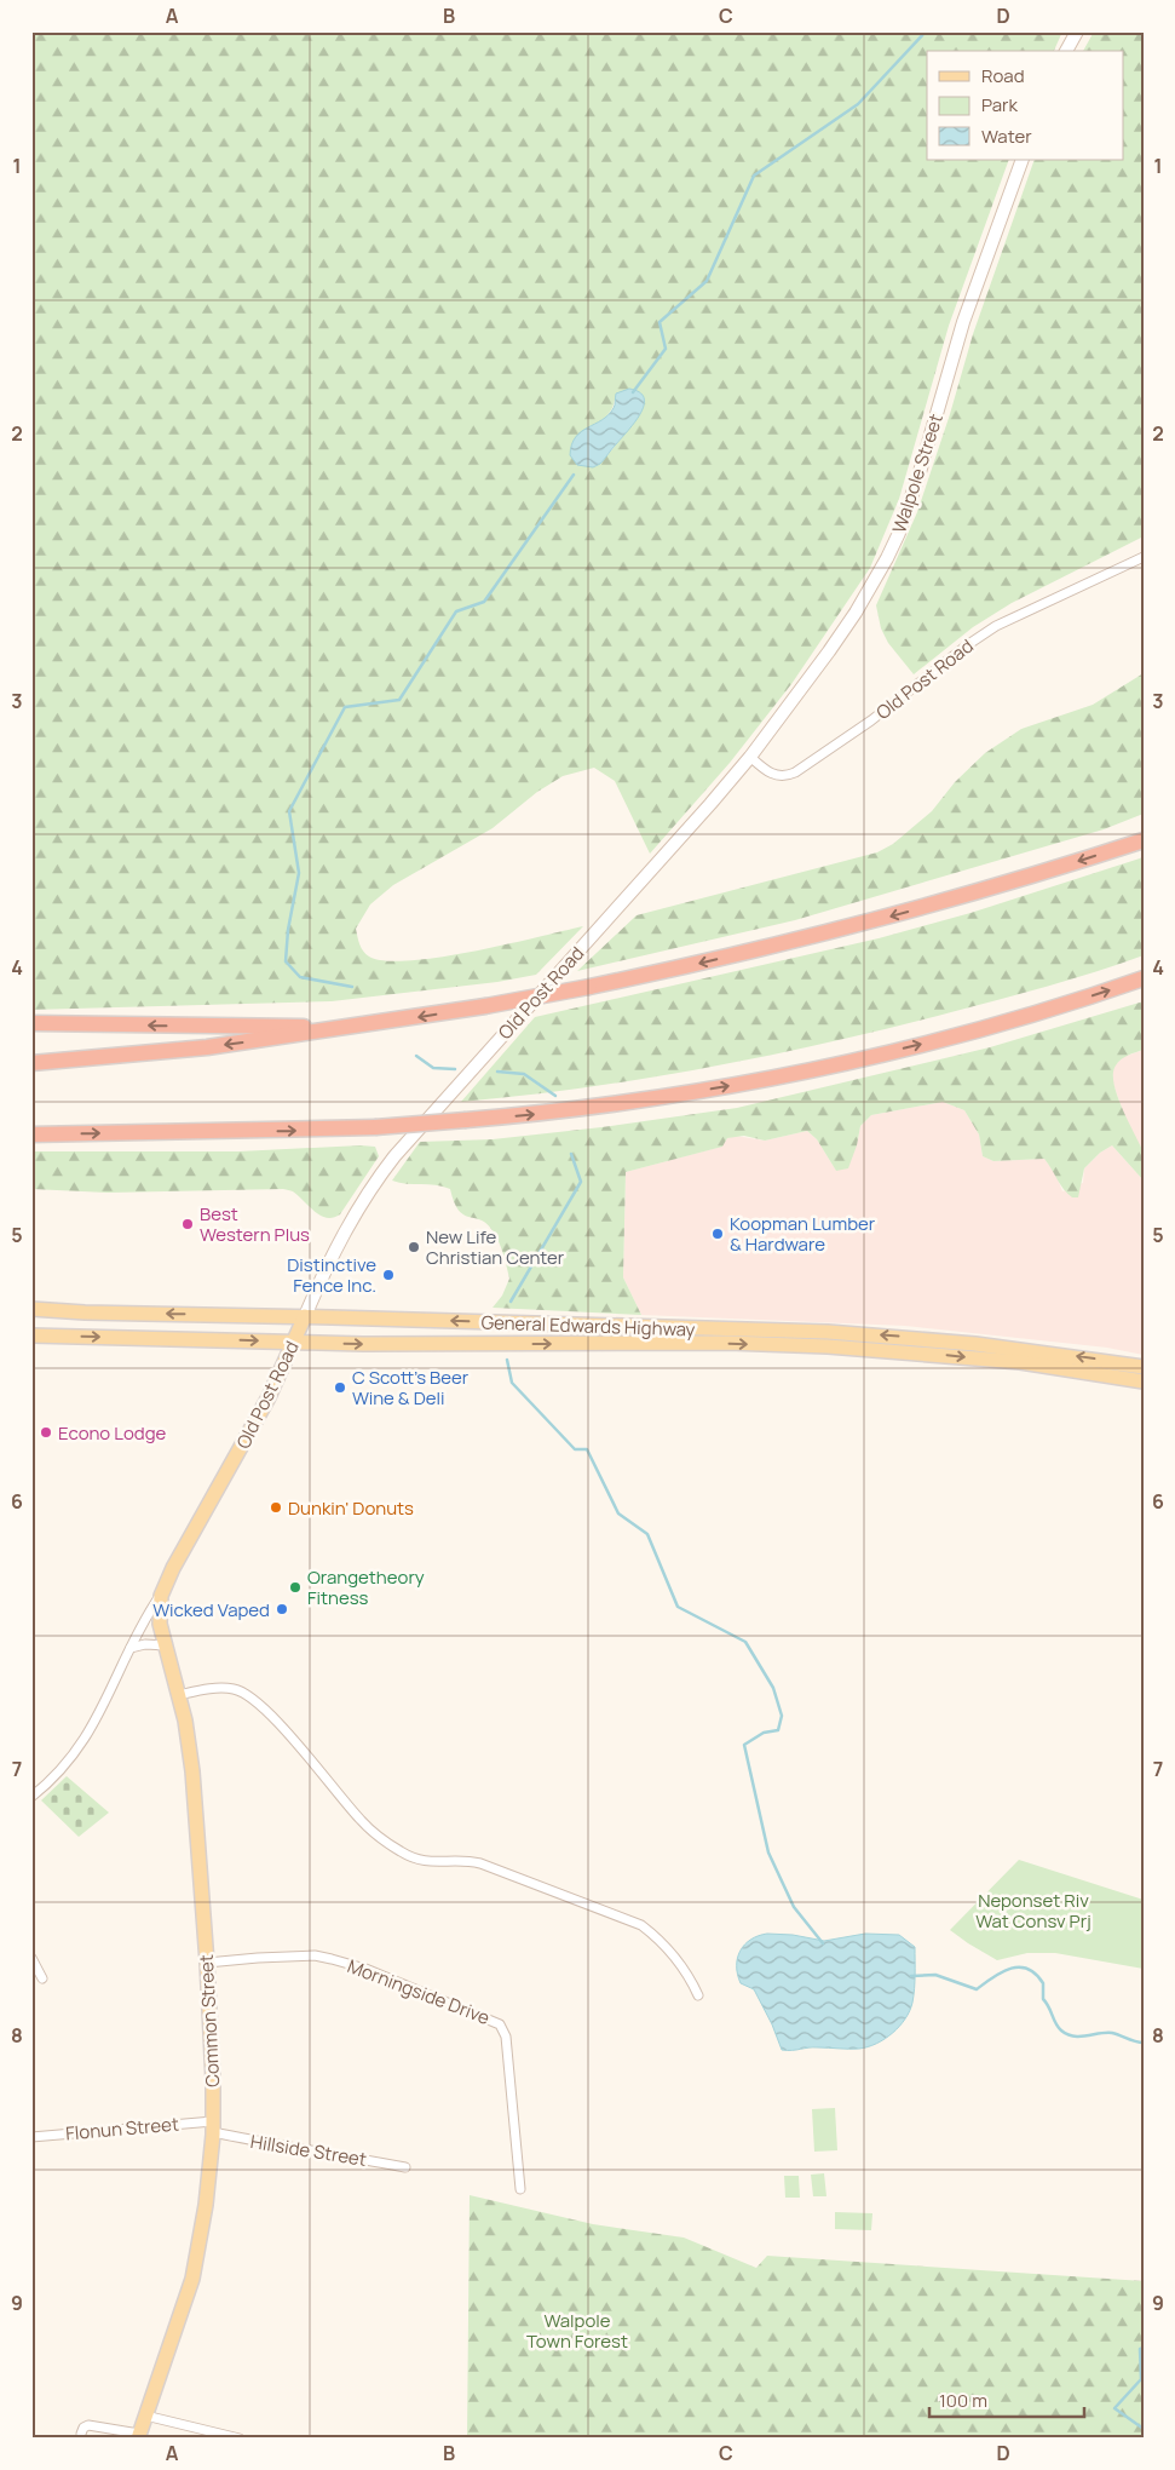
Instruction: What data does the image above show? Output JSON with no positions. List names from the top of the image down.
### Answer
{
  "streets": {
    "main road": [
      "Walpole Street",
      "Old Post Road",
      "General Edwards Highway",
      "Common Street"
    ],
    "street": ["Morningside Drive", "Flonun Street", "Hillside Street"]
  },
  "crossings": [
    ["Walpole Street", "Old Post Road"],
    ["Old Post Road", "General Edwards Highway"],
    ["Old Post Road", "Common Street"],
    ["Morningside Drive", "Common Street"],
    ["Common Street", "Flonun Street"],
    ["Common Street", "Hillside Street"],
    ["Flonun Street", "Hillside Street"]
  ],
  "parks": ["Neponset Riv Wat Consv Prj", "Walpole Town Forest"],
  "places": [
    "Best Western Plus",
    "Koopman Lumber & Hardware",
    "New Life Christian Center",
    "Distinctive Fence Inc.",
    "C Scott's Beer Wine & Deli",
    "Econo Lodge",
    "Dunkin' Donuts",
    "Orangetheory Fitness",
    "Wicked Vaped"
  ],
  "legend": ["Road", "Park", "Water"],
  "scale_bar": "100 m",
  "grid": {
    "columns": [
      "A",
      "B",
      "C",
      "D"
    ],
    "rows": [
      "1",
      "2",
      "3",
      "4",
      "5",
      "6",
      "7",
      "8",
      "9"
    ]
  }
}
